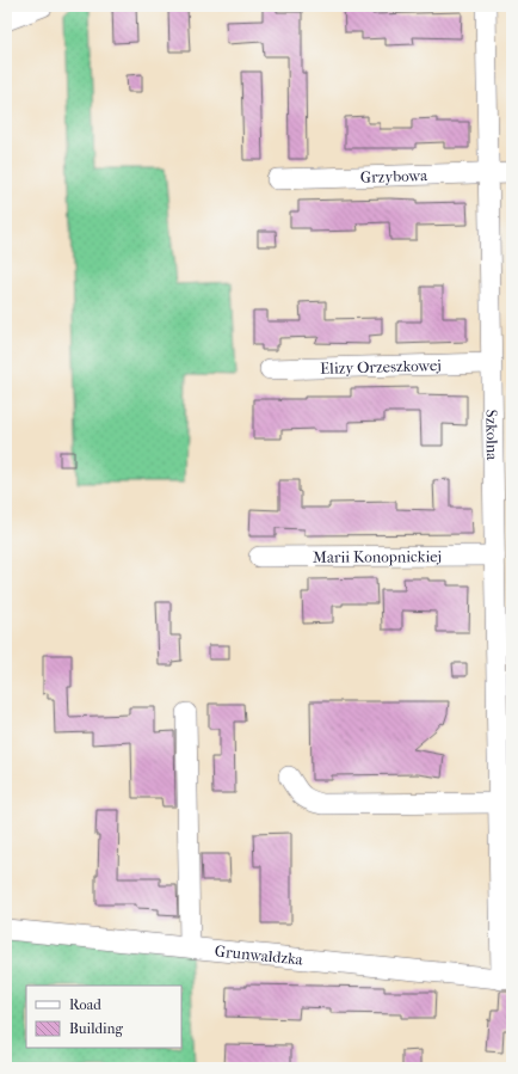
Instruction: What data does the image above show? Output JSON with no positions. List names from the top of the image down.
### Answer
{
  "streets": {
    "street": [
      "Grzybowa",
      "Elizy Orzeszkowej",
      "Szkolna",
      "Marii Konopnickiej",
      "Grunwaldzka"
    ]
  },
  "crossings": [
    ["Grzybowa", "Szkolna"],
    ["Elizy Orzeszkowej", "Szkolna"],
    ["Szkolna", "Marii Konopnickiej"],
    ["Szkolna", "Grunwaldzka"]
  ],
  "legend": ["Road", "Building"]
}
